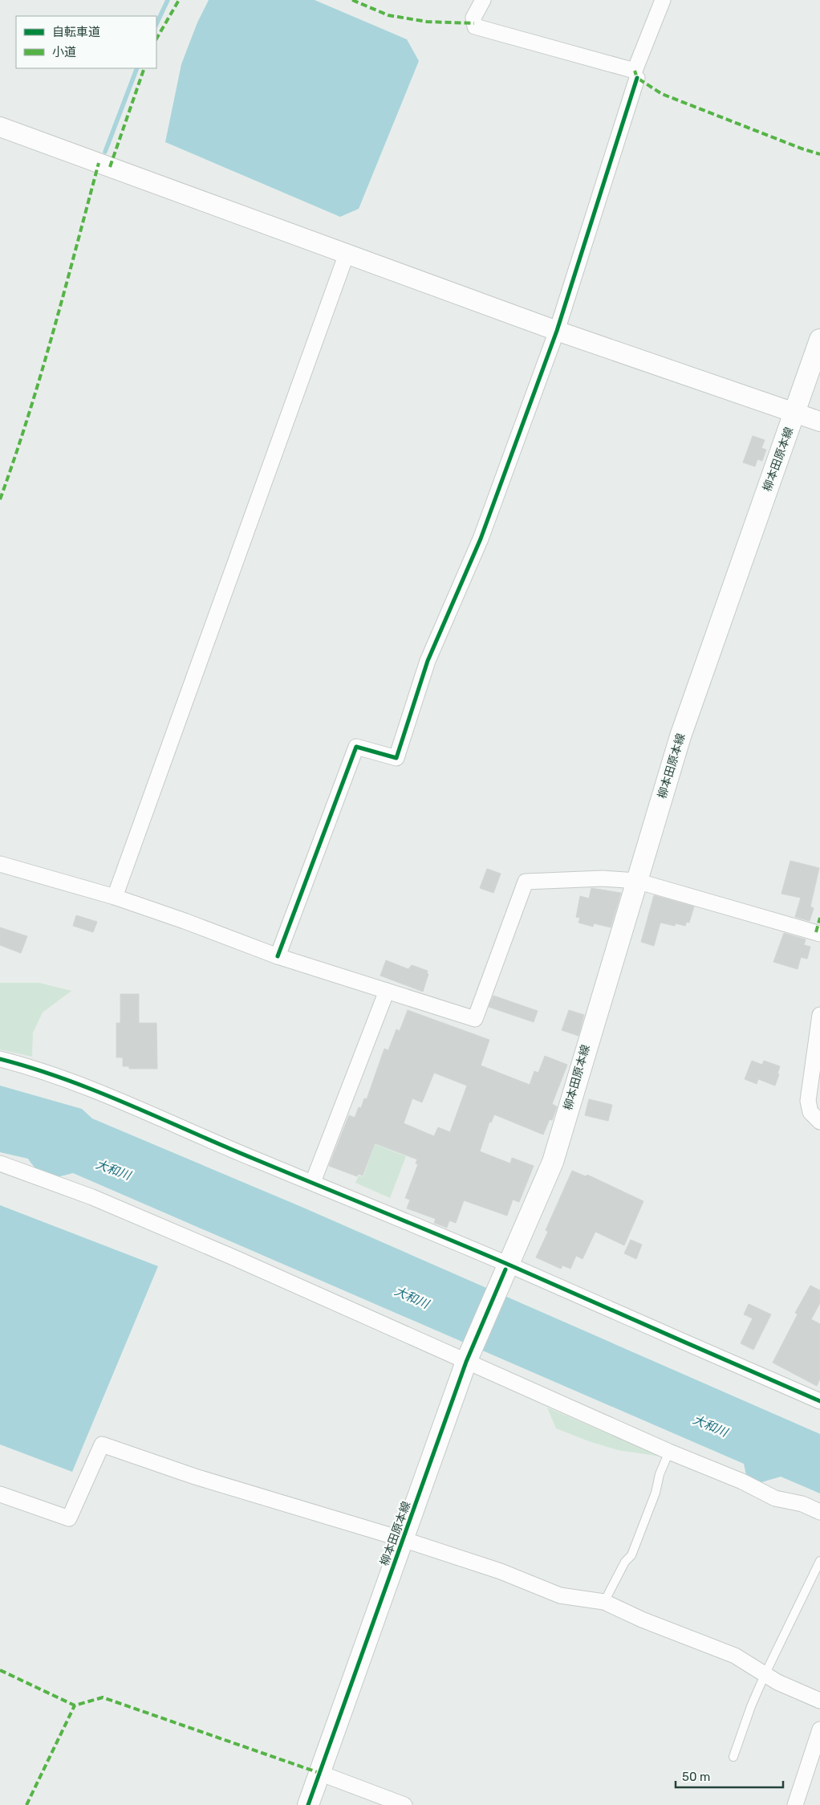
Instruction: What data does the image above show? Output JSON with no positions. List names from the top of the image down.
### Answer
{
  "streets": {
    "main road": ["柳本田原本線"]
  },
  "water": ["大和川"],
  "legend": ["自転車道", "小道"],
  "scale_bar": "50 m"
}
